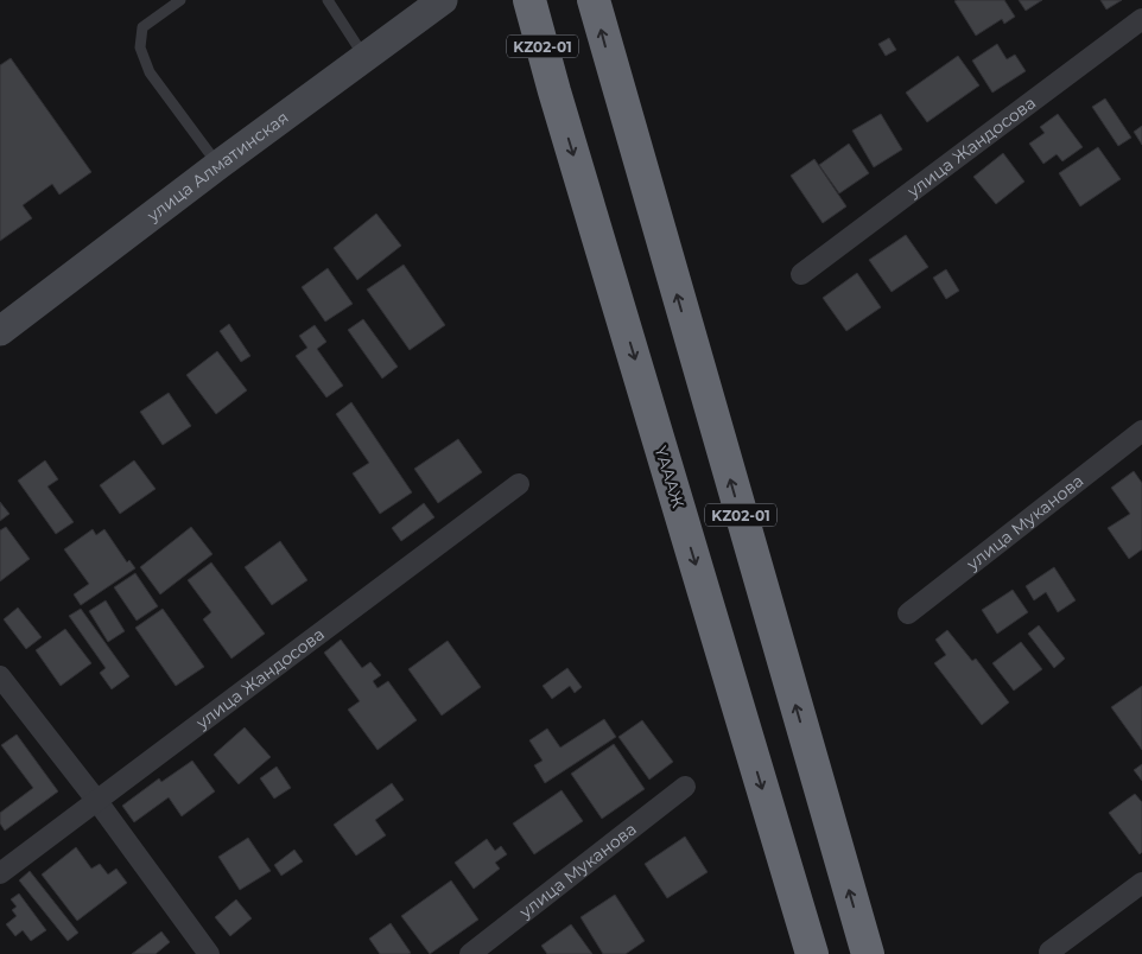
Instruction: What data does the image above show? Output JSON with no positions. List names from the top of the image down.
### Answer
{
  "streets": {
    "highway": ["KZ02-01", "ҮАААЖ"],
    "street": ["улица Жандосова", "улица Алматинская", "улица Муканова"]
  }
}
